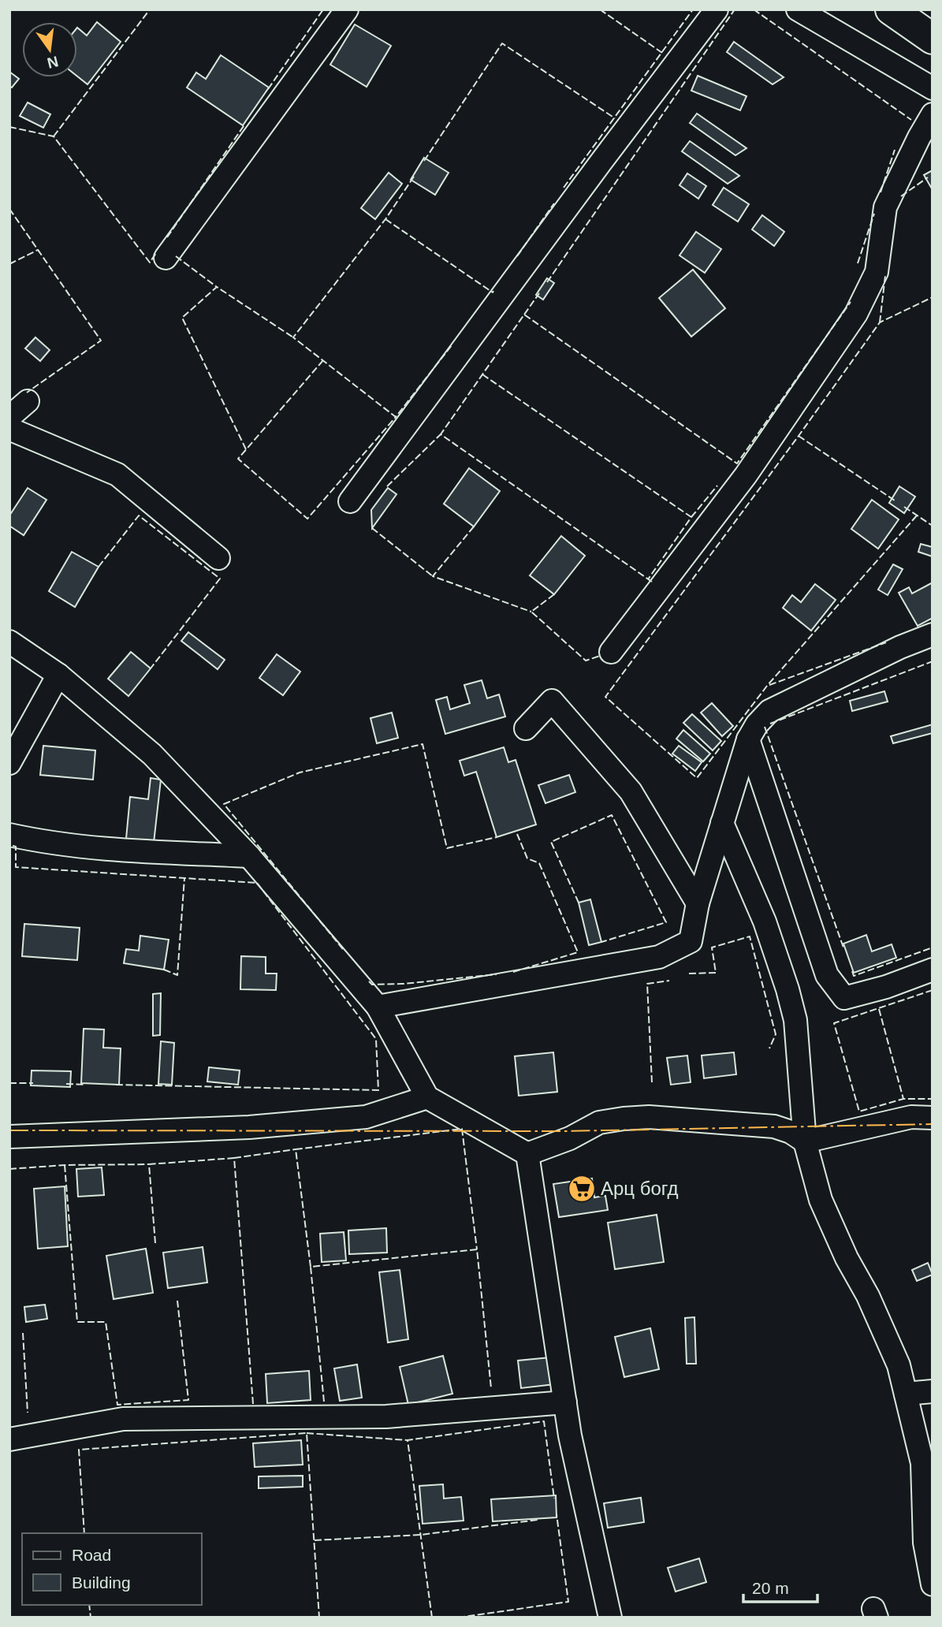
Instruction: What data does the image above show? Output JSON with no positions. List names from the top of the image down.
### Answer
{
  "places": {
    "supermarket": ["Арц богд"]
  },
  "legend": ["Road", "Building"],
  "scale_bar": "20 m",
  "north": "bottom"
}
